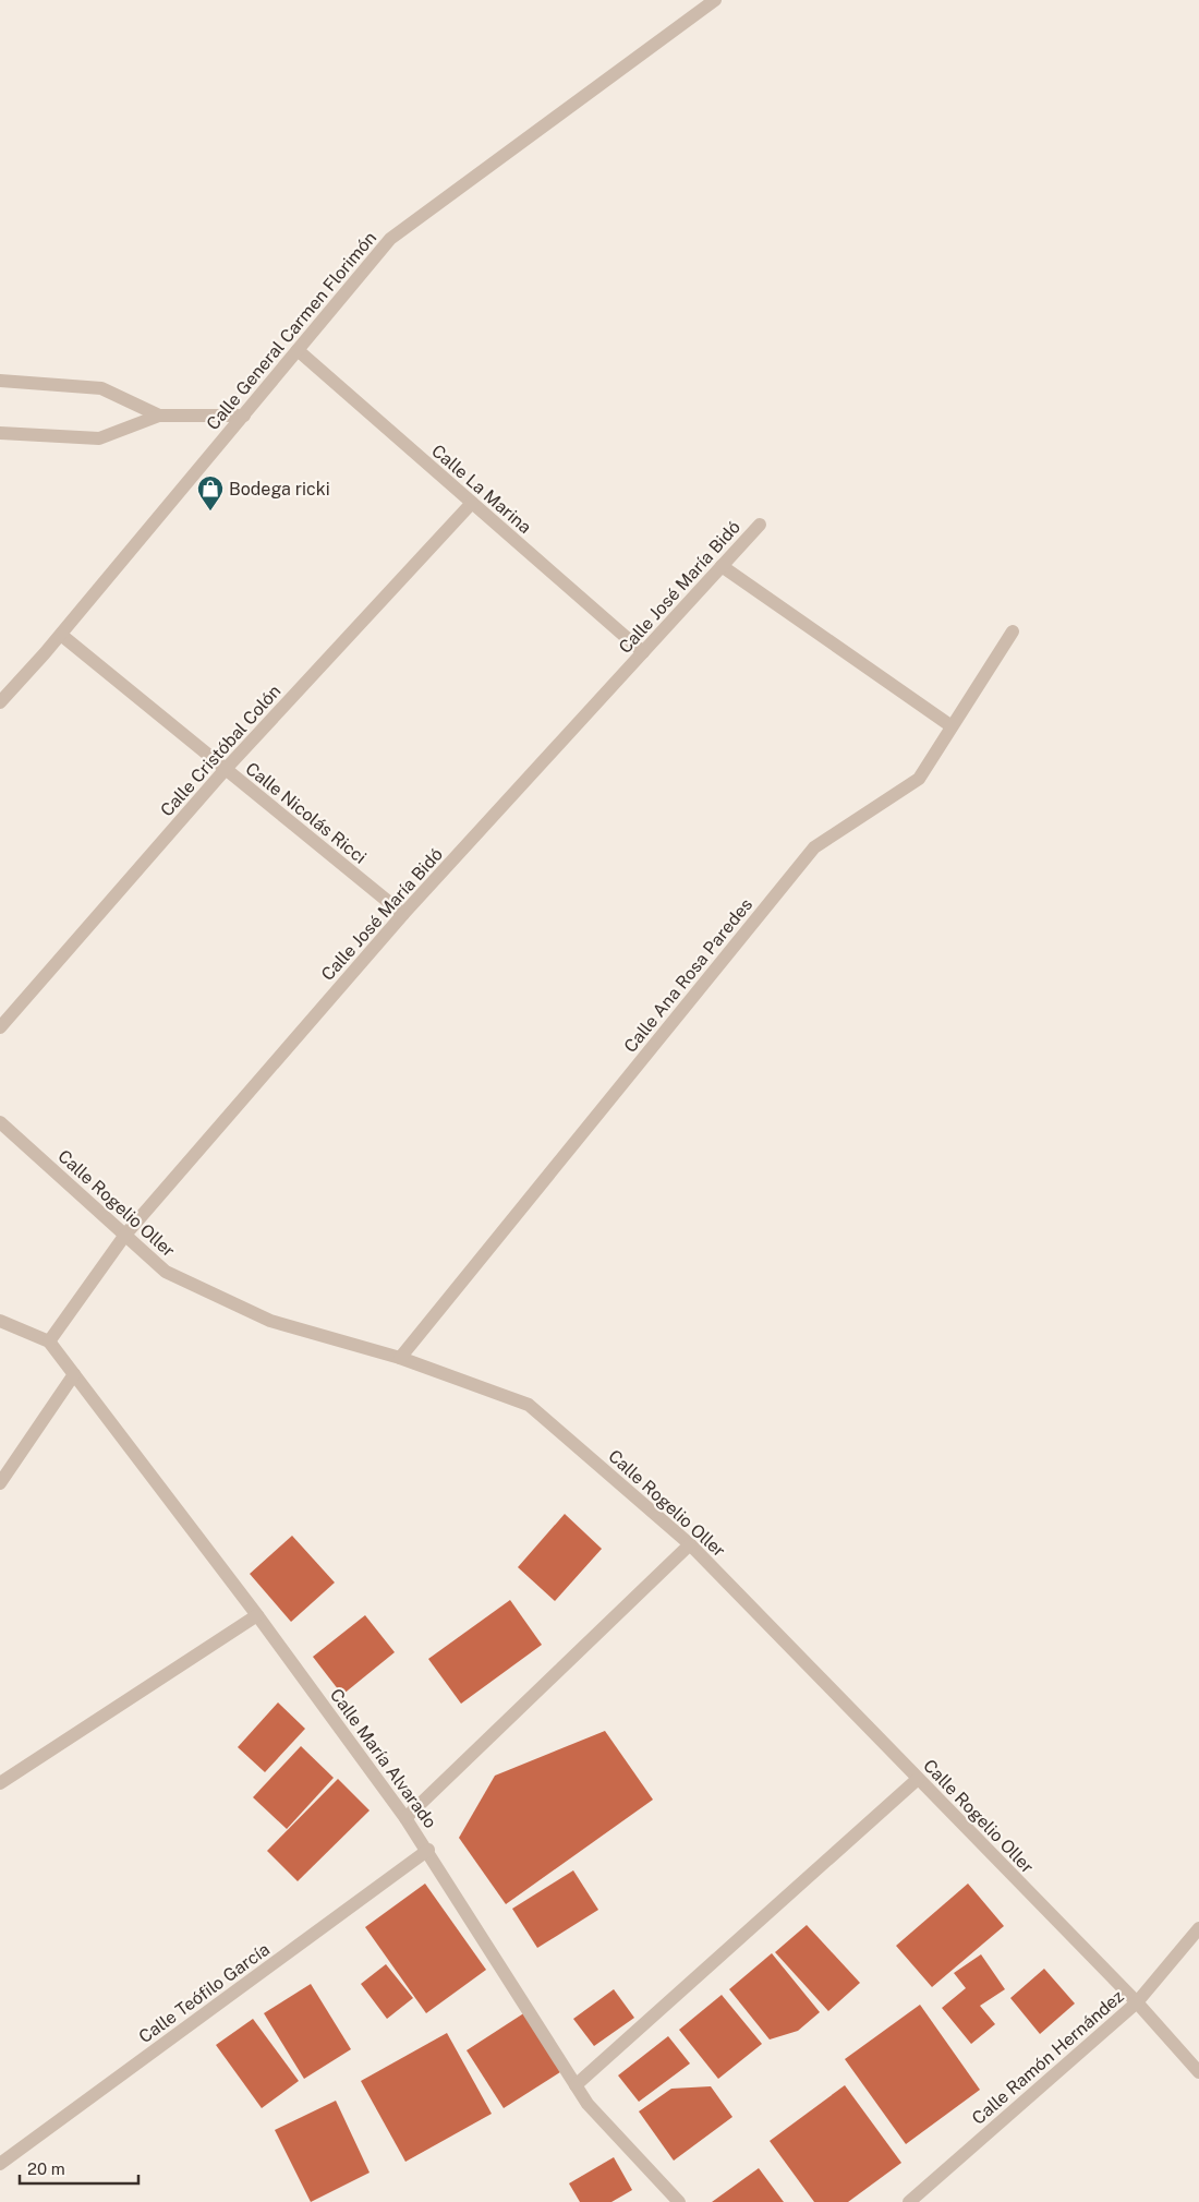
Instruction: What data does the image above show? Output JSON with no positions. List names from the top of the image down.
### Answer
{
  "streets": {
    "street": [
      "Calle General Carmen Florimón",
      "Calle La Marina",
      "Calle José María Bidó",
      "Calle Cristóbal Colón",
      "Calle Nicolás Ricci",
      "Calle Ana Rosa Paredes",
      "Calle Rogelio Oller",
      "Calle María Alvarado",
      "Calle Teófilo García",
      "Calle Ramón Hernández"
    ]
  },
  "crossings": [
    ["Calle General Carmen Florimón", "Calle La Marina"],
    ["Calle General Carmen Florimón", "Calle Nicolás Ricci"],
    ["Calle La Marina", "Calle José María Bidó"],
    ["Calle La Marina", "Calle Cristóbal Colón"],
    ["Calle José María Bidó", "Calle Nicolás Ricci"],
    ["Calle José María Bidó", "Calle Rogelio Oller"],
    ["Calle José María Bidó", "Calle María Alvarado"],
    ["Calle Cristóbal Colón", "Calle Nicolás Ricci"],
    ["Calle Ana Rosa Paredes", "Calle Rogelio Oller"],
    ["Calle Rogelio Oller", "Calle Ramón Hernández"],
    ["Calle María Alvarado", "Calle Teófilo García"]
  ],
  "places": {
    "shop": ["Bodega ricki"]
  },
  "scale_bar": "20 m"
}
